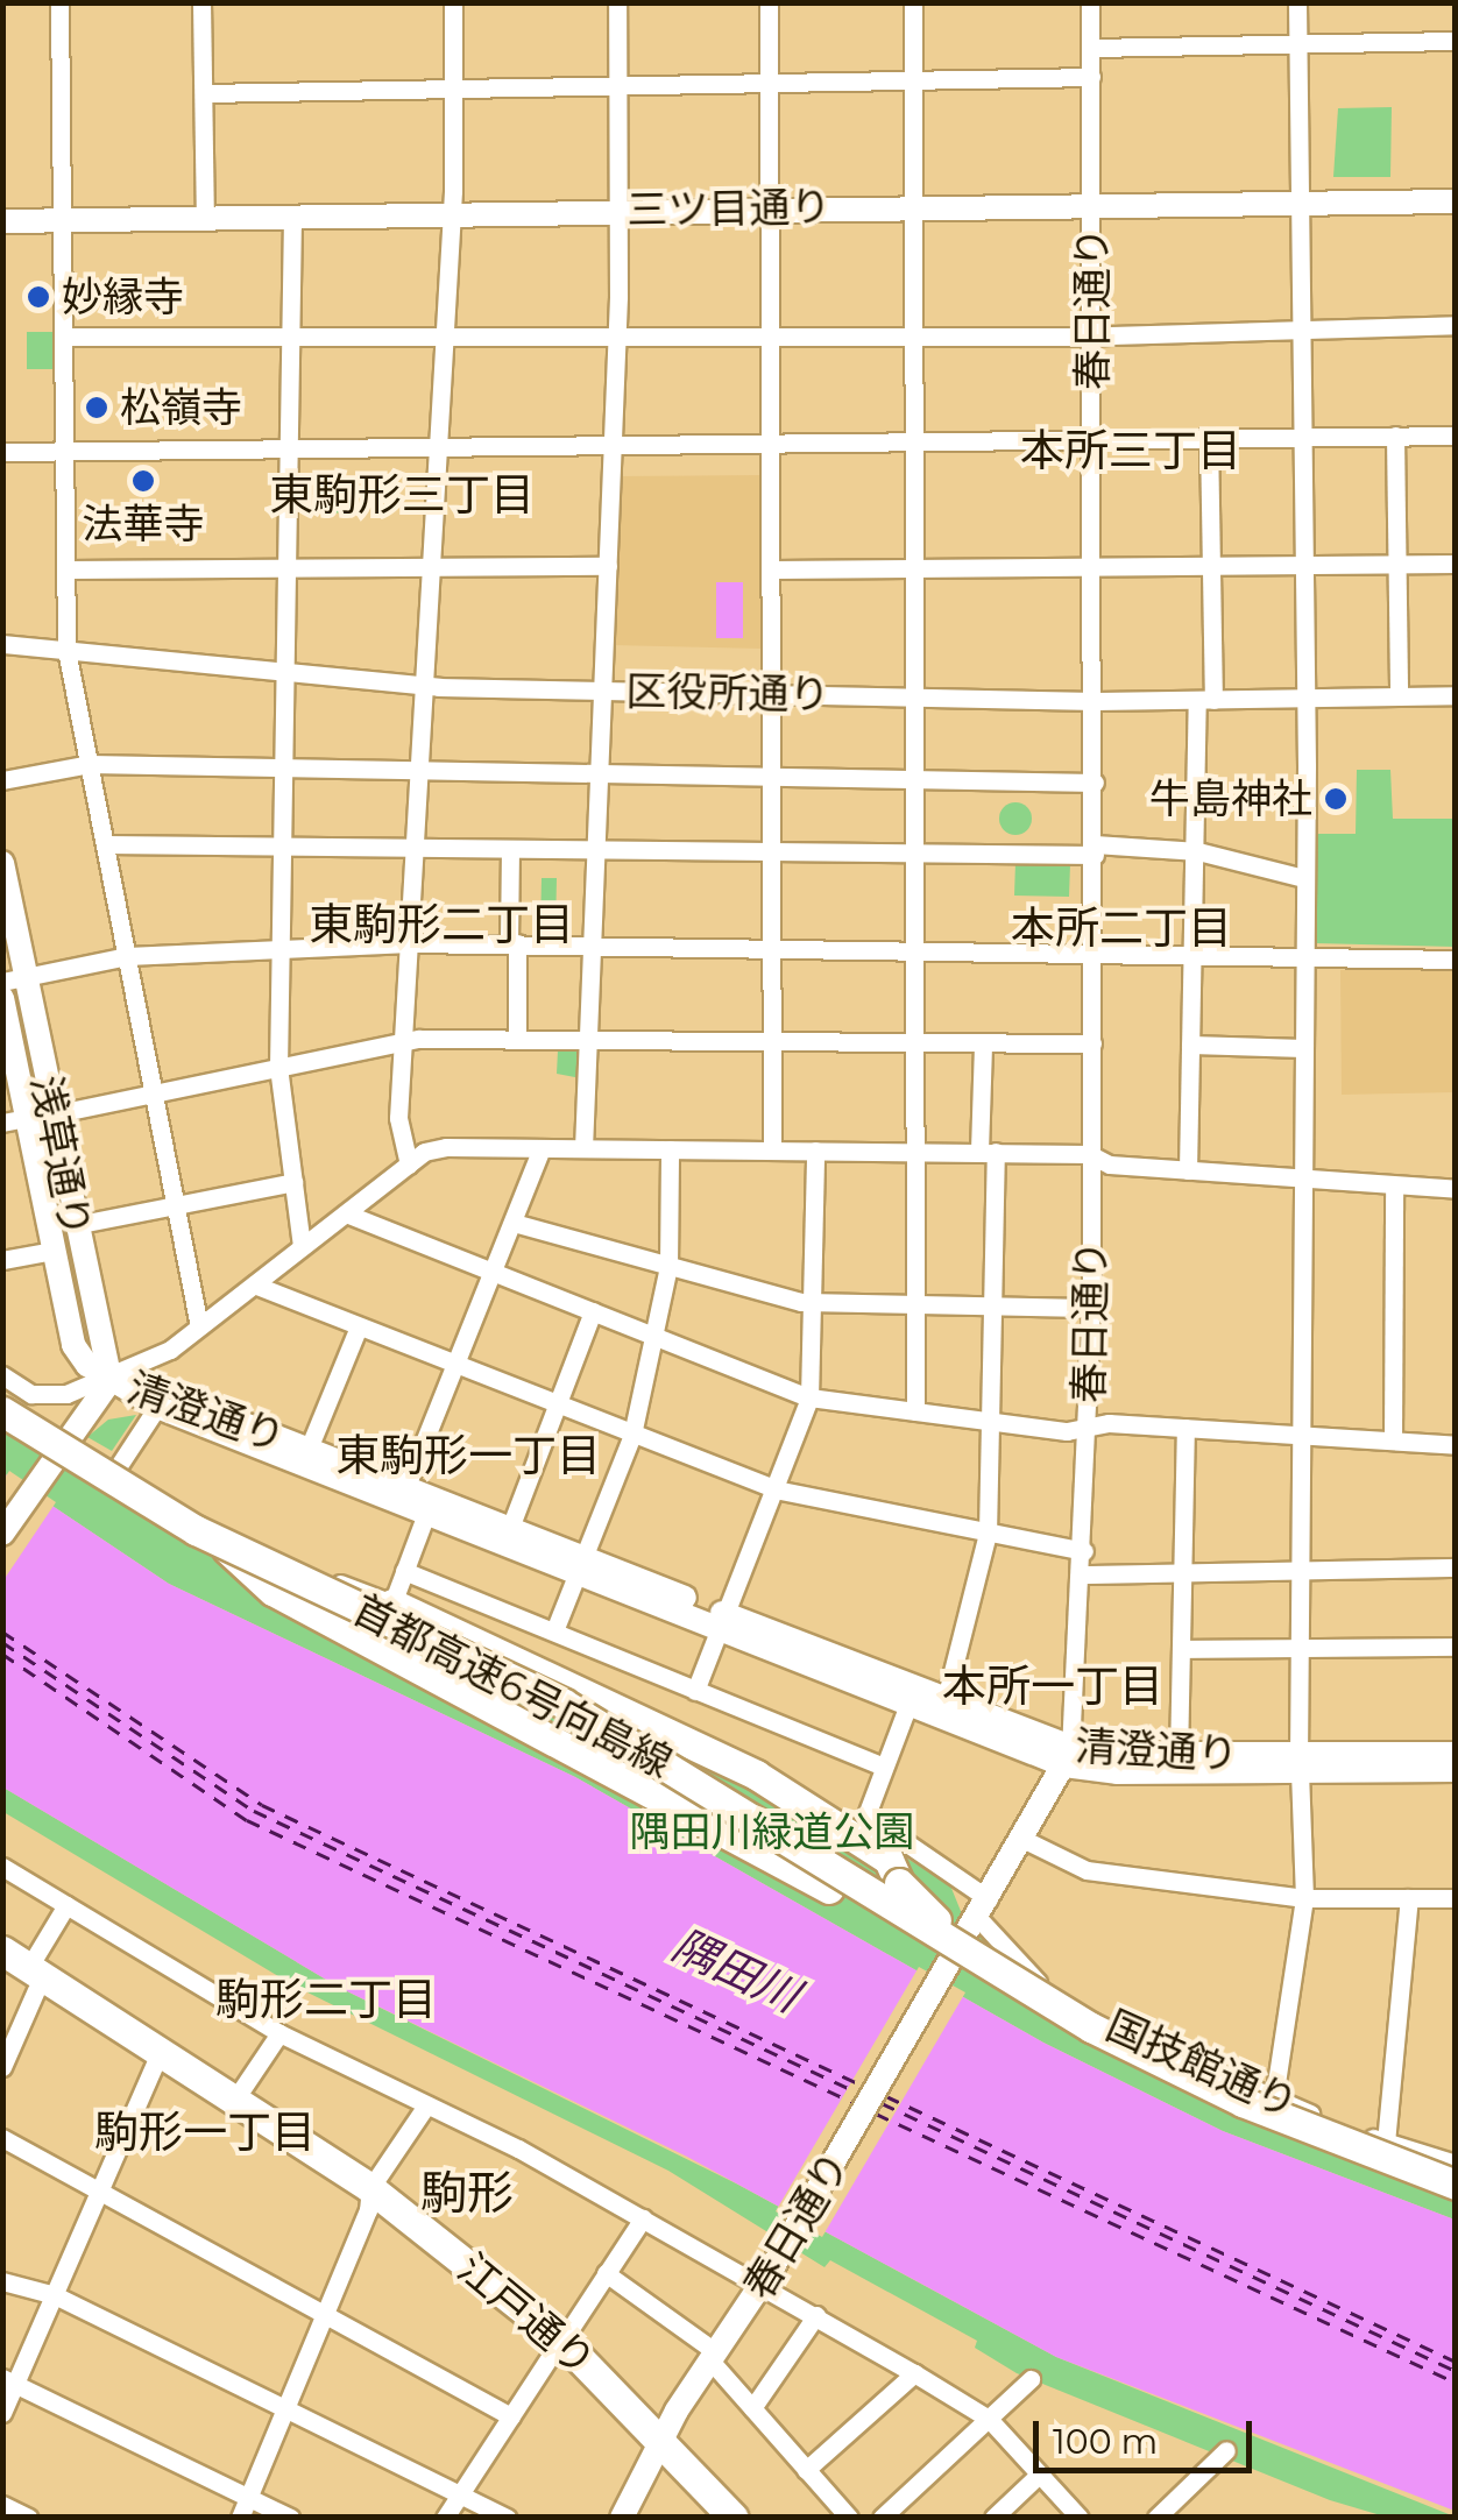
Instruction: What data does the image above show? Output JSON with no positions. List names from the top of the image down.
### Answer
{
  "streets": {
    "highway": ["首都高速6号向島線", "江戸通り"],
    "main road": [
      "三ツ目通り",
      "春日通り",
      "浅草通り",
      "清澄通り"
    ],
    "street": ["区役所通り", "国技館通り"]
  },
  "crossings": [
    ["三ツ目通り", "春日通り"],
    ["春日通り", "区役所通り"],
    ["春日通り", "清澄通り"],
    ["春日通り", "国技館通り"],
    ["春日通り", "江戸通り"],
    ["浅草通り", "清澄通り"]
  ],
  "districts": [
    "本所三丁目",
    "東駒形三丁目",
    "東駒形二丁目",
    "本所二丁目",
    "東駒形一丁目",
    "本所一丁目",
    "駒形二丁目",
    "駒形一丁目",
    "駒形"
  ],
  "water": ["隅田川"],
  "parks": ["隅田川緑道公園"],
  "places": [
    "妙縁寺",
    "松嶺寺",
    "法華寺",
    "牛島神社"
  ],
  "scale_bar": "100 m"
}
